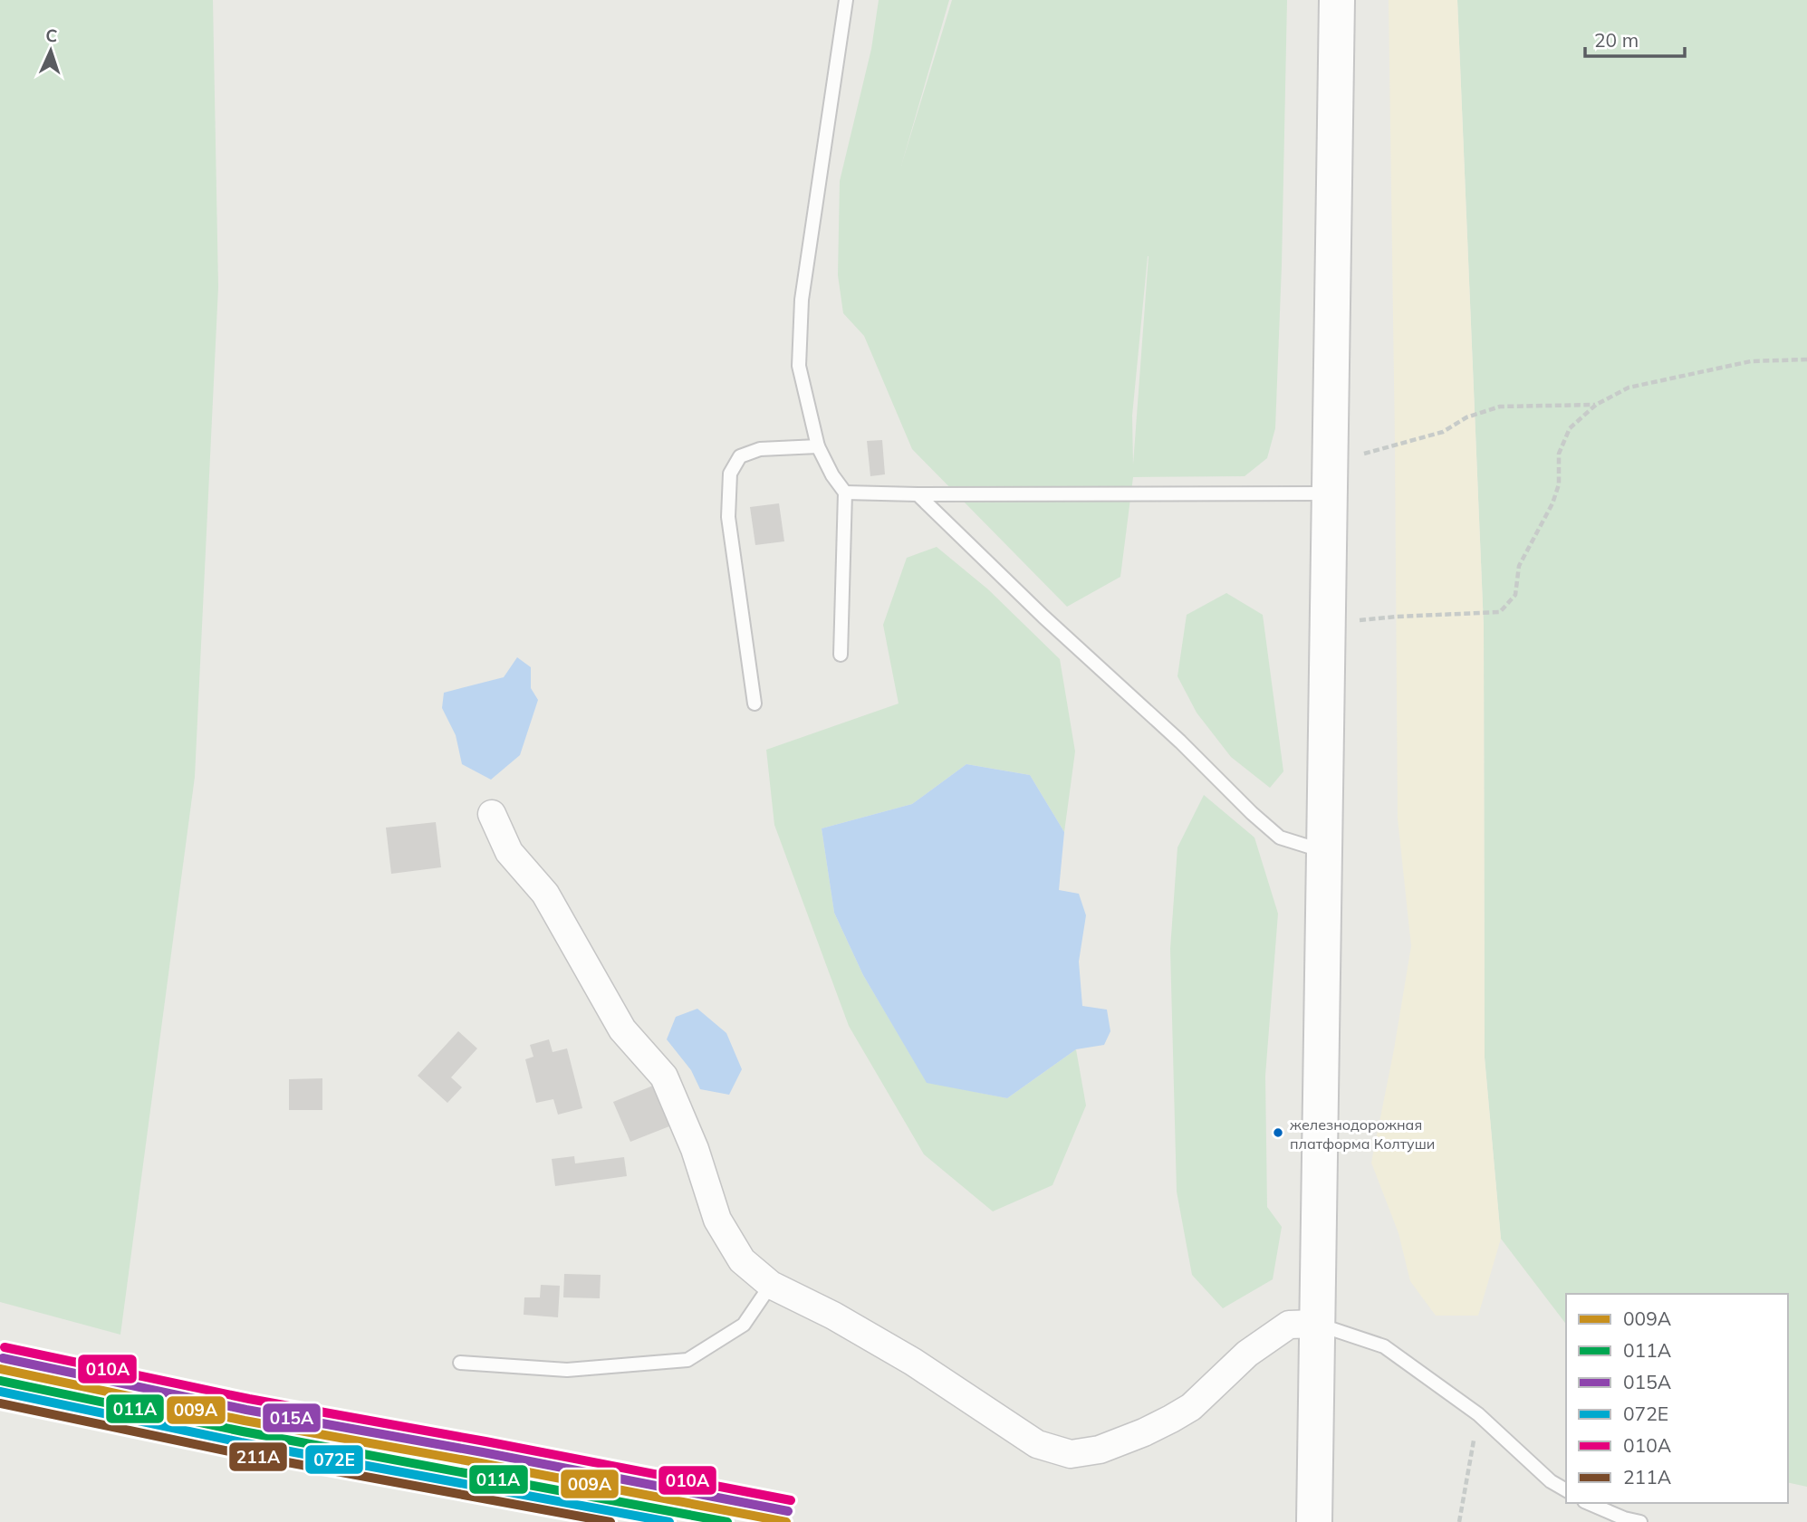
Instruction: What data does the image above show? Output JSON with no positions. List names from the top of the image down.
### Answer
{
  "places": ["железнодорожная платформа Колтуши"],
  "lines": [
    "transit line 010А",
    "transit line 015А",
    "transit line 009А",
    "transit line 011А",
    "transit line 072Е",
    "transit line 211А"
  ],
  "legend": [
    "009А",
    "011А",
    "015А",
    "072Е",
    "010А",
    "211А"
  ],
  "scale_bar": "20 m",
  "north": "top"
}
